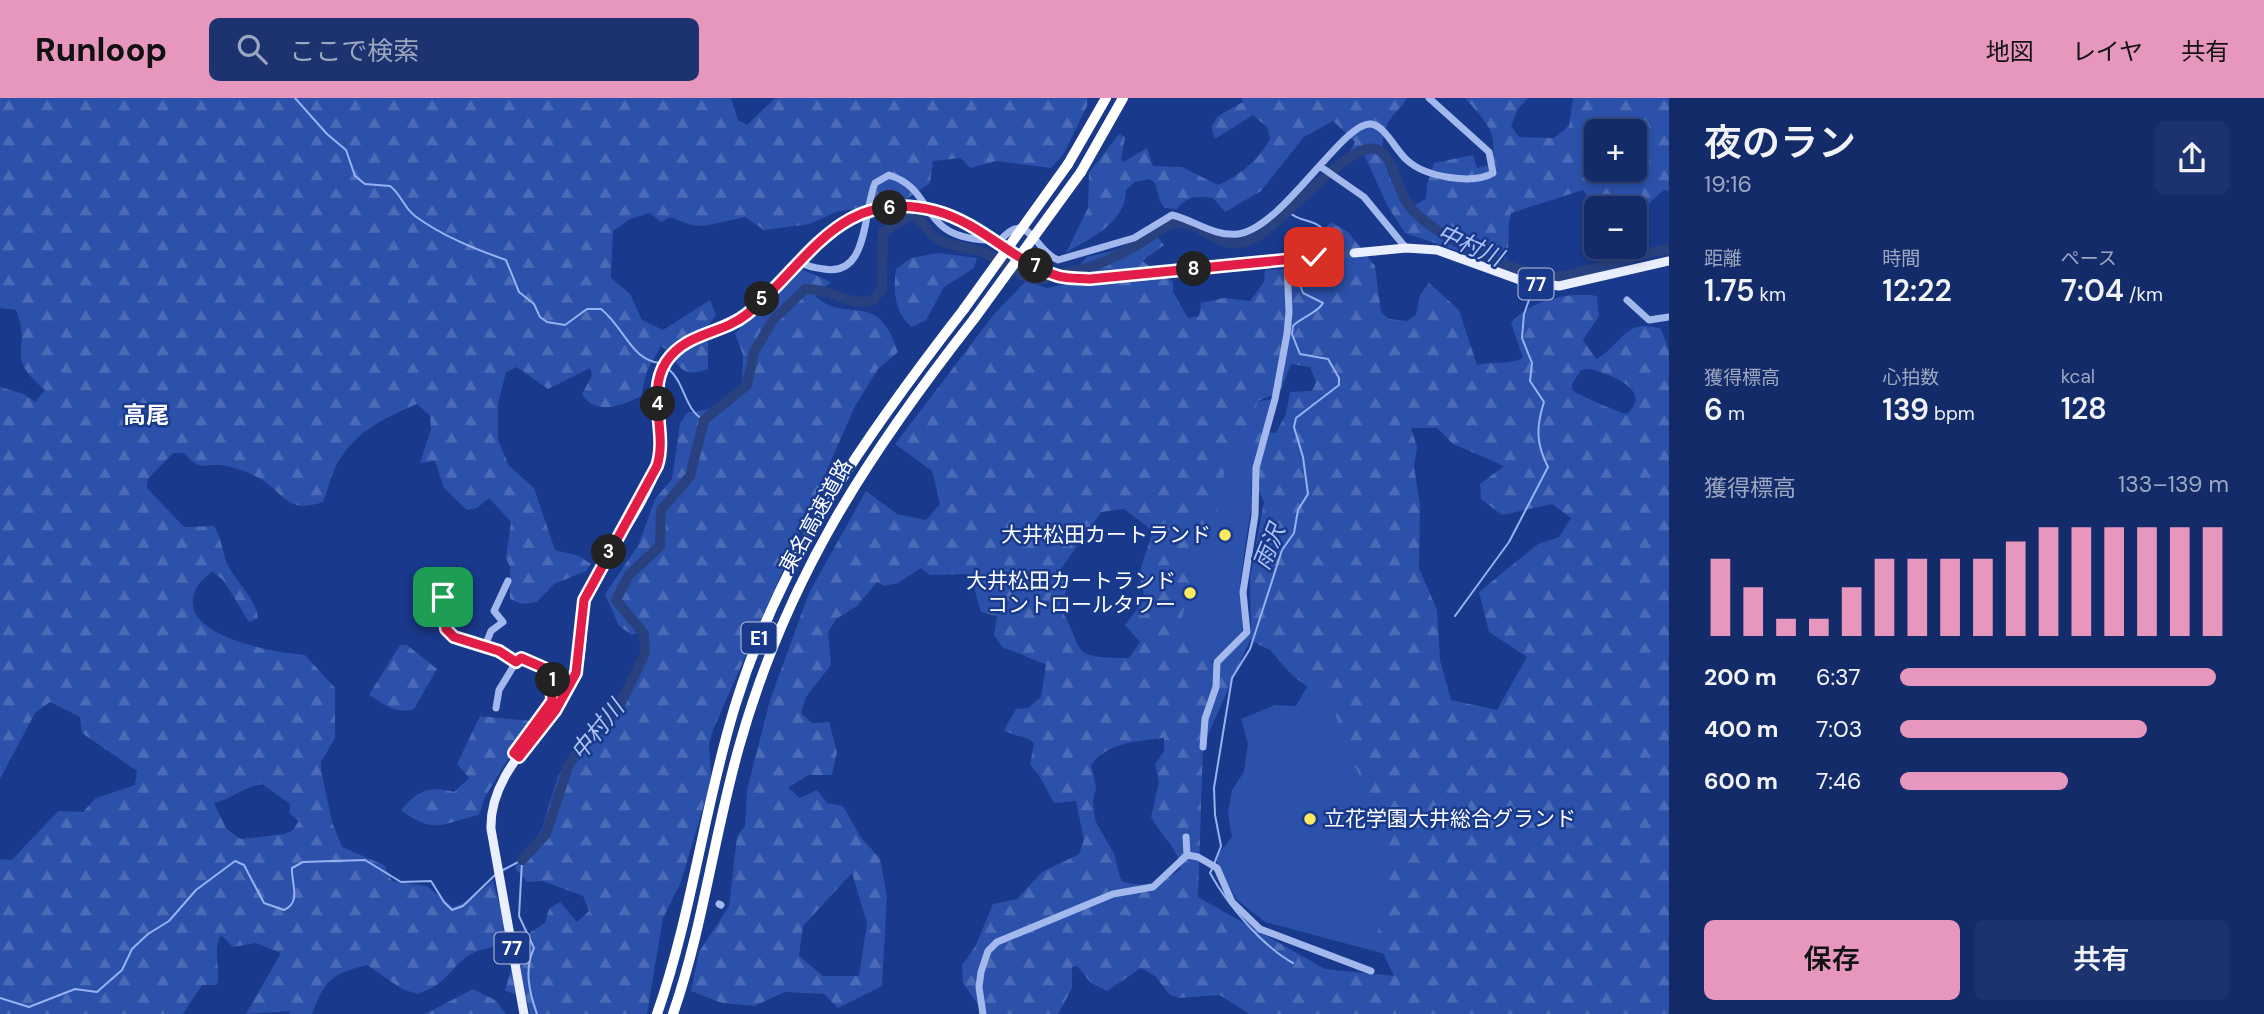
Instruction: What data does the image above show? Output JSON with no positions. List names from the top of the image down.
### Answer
{
  "streets": {
    "highway": ["東名高速道路", "E1"],
    "main road": ["77"]
  },
  "districts": ["高尾"],
  "water": ["中村川", "雨沢"],
  "places": ["大井松田カートランド", "大井松田カートランド コントロールタワー", "立花学園大井総合グランド"],
  "page": {
    "header": "Runloop",
    "search": "ここで検索",
    "nav": ["地図", "レイヤ", "共有"],
    "heading": ["夜のラン", "19:16"],
    "map_buttons": ["+", "−"],
    "pins": [
      "6",
      "7",
      "8",
      "5",
      "4",
      "3",
      "1"
    ],
    "stats": [
      ["距離", "1.75 km"],
      ["時間", "12:22"],
      ["ペース", "7:04 /km"],
      ["獲得標高", "6 m"],
      ["心拍数", "139 bpm"],
      ["kcal", "128"]
    ],
    "chart": ["獲得標高", "133–139 m"],
    "list": [
      {
        "name": "200 m",
        "note": "6:37"
      },
      {
        "name": "400 m",
        "note": "7:03"
      },
      {
        "name": "600 m",
        "note": "7:46"
      }
    ],
    "buttons": ["保存", "共有"]
  }
}
